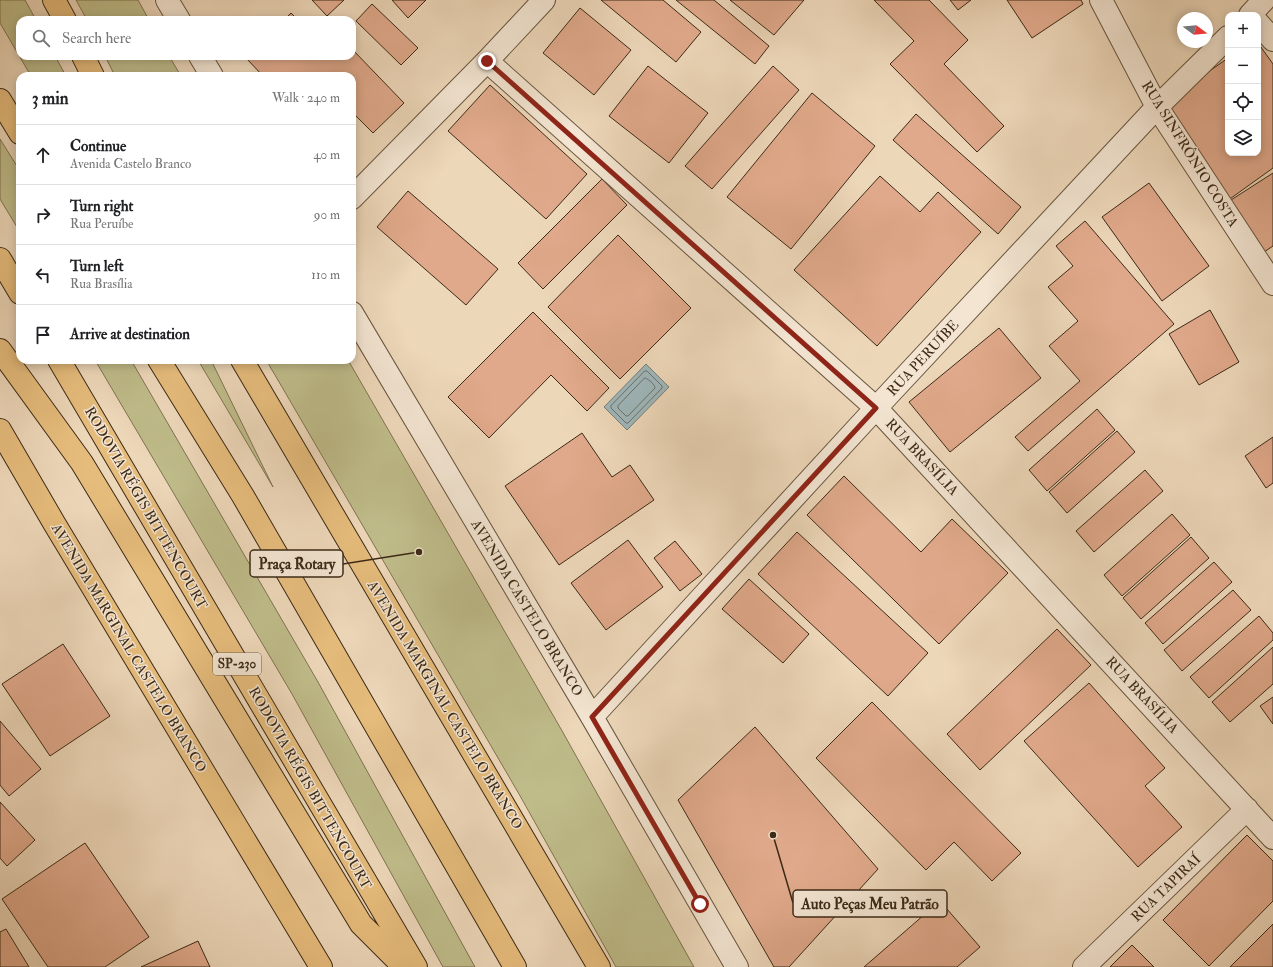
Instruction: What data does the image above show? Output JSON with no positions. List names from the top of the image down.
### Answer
{
  "streets": {
    "main road": ["RODOVIA RÉGIS BITTENCOURT", "AVENIDA MARGINAL CASTELO BRANCO", "SP-230"],
    "street": [
      "RUA SINFRÔNIO COSTA",
      "RUA PERUÍBE",
      "RUA BRASÍLIA",
      "AVENIDA CASTELO BRANCO",
      "RUA TAPIRAÍ"
    ]
  },
  "crossings": [
    ["RUA SINFRÔNIO COSTA", "RUA PERUÍBE"],
    ["RUA PERUÍBE", "RUA BRASÍLIA"],
    ["RUA PERUÍBE", "AVENIDA CASTELO BRANCO"],
    ["RUA BRASÍLIA", "RUA TAPIRAÍ"]
  ],
  "places": ["Praça Rotary", "Auto Peças Meu Patrão"],
  "north": "right",
  "page": {
    "map_buttons": ["+", "−"],
    "search": "Search here",
    "heading": ["3 min", "Walk · 240 m"],
    "list": [
      ["Continue", "Avenida Castelo Branco", "40 m"],
      ["Turn right", "Rua Peruíbe", "90 m"],
      ["Turn left", "Rua Brasília", "110 m"],
      "Arrive at destination"
    ]
  }
}
